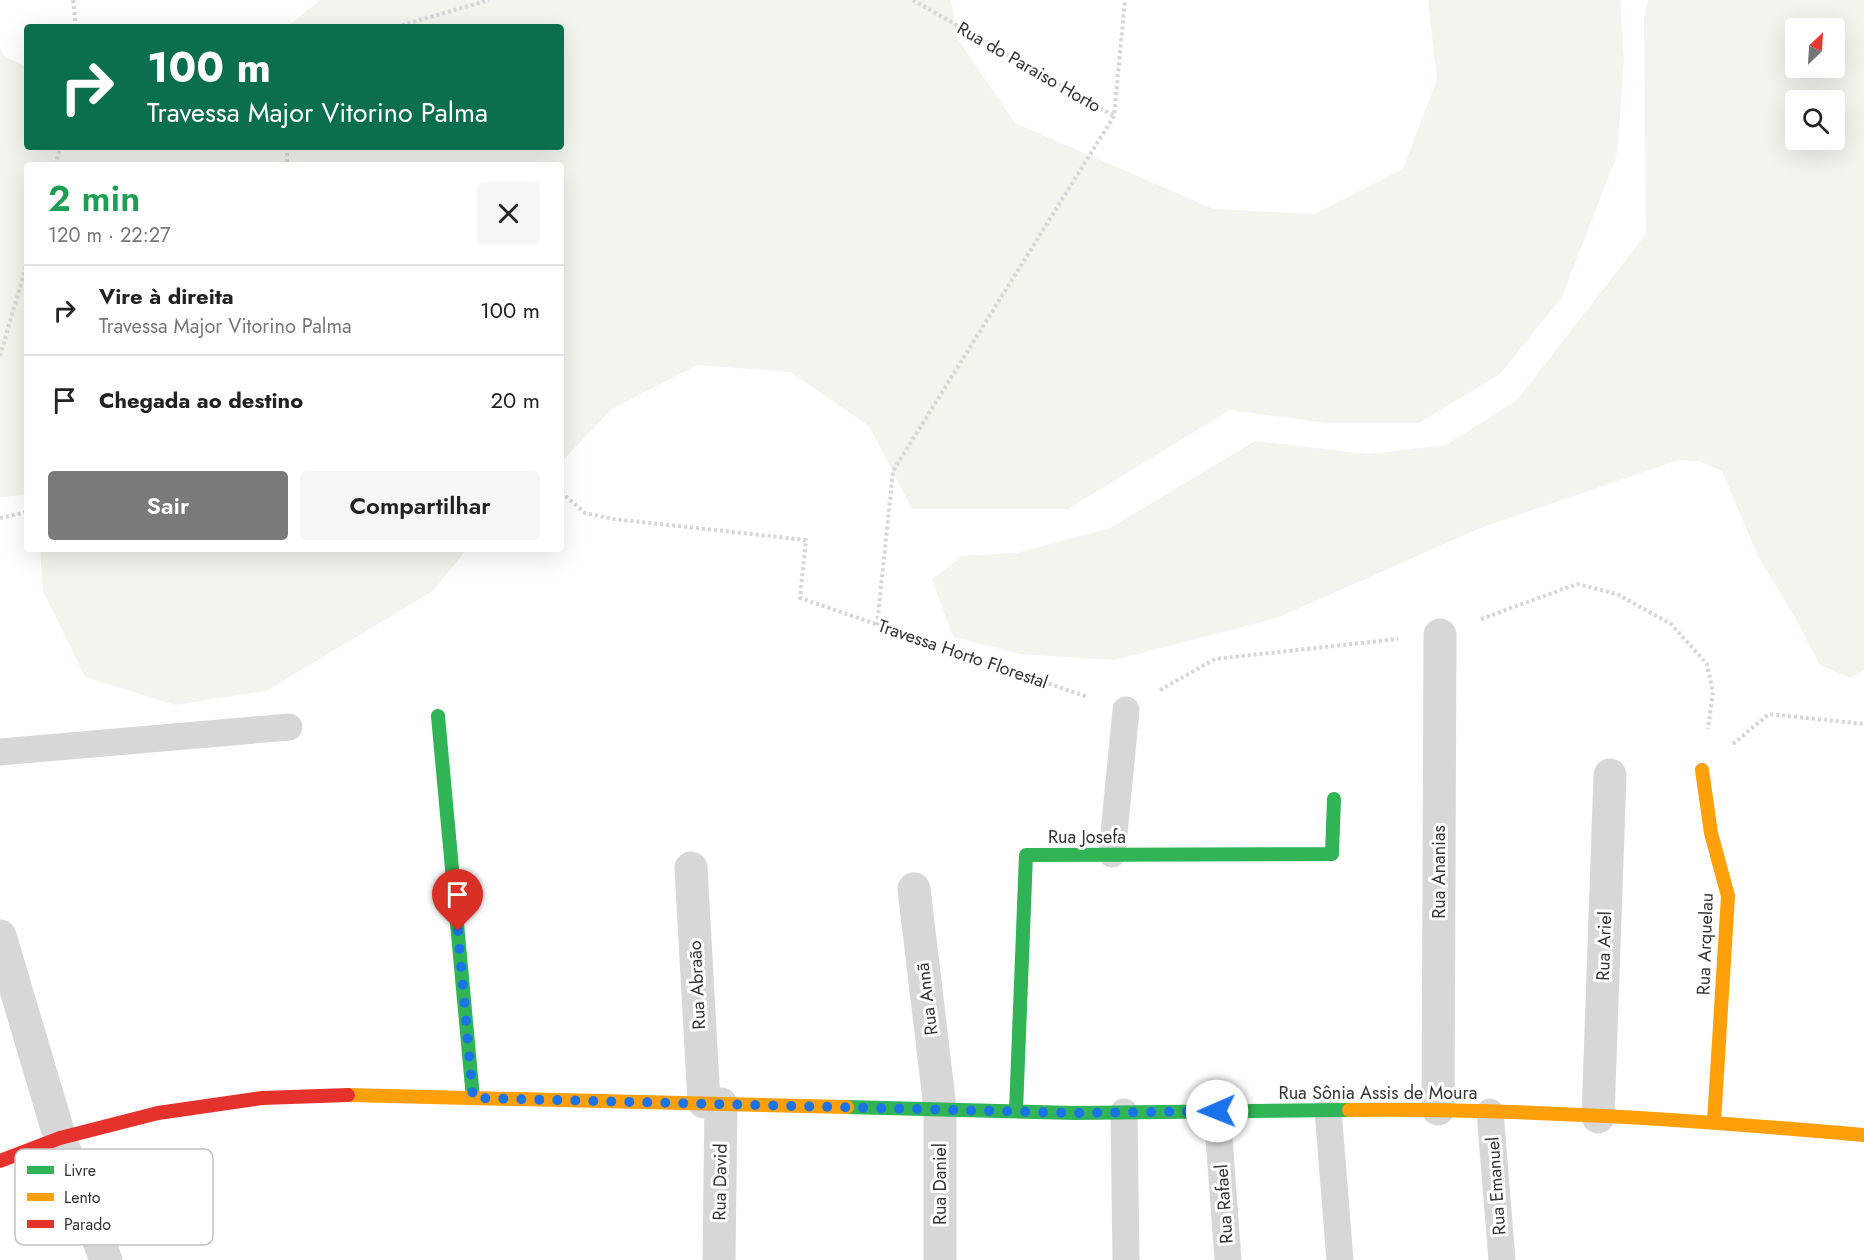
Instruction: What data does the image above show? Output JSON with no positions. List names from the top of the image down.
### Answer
{
  "streets": {
    "street": [
      "Rua Josefa",
      "Rua Ananias",
      "Rua Arquelau",
      "Rua Ariel",
      "Rua Abraão",
      "Rua Annã",
      "Rua Sônia Assis de Moura",
      "Rua David",
      "Rua Daniel"
    ],
    "lane": ["Rua Emanuel", "Rua Rafael"],
    "path": ["Rua do Paraiso Horto", "Travessa Horto Florestal"]
  },
  "crossings": [
    ["Rua Josefa", "Rua Sônia Assis de Moura"],
    ["Rua Ananias", "Rua Sônia Assis de Moura"],
    ["Rua Arquelau", "Rua Sônia Assis de Moura"],
    ["Rua Ariel", "Rua Sônia Assis de Moura"],
    ["Rua Abraão", "Rua Sônia Assis de Moura"],
    ["Rua Abraão", "Rua David"],
    ["Rua Annã", "Rua Sônia Assis de Moura"],
    ["Rua Annã", "Rua Daniel"],
    ["Rua Sônia Assis de Moura", "Rua David"],
    ["Rua Sônia Assis de Moura", "Rua Daniel"],
    ["Rua Sônia Assis de Moura", "Rua Emanuel"],
    ["Rua Sônia Assis de Moura", "Rua Rafael"]
  ],
  "legend": ["Livre", "Lento", "Parado"],
  "north": "top right",
  "page": {
    "turn": ["100 m", "Travessa Major Vitorino Palma"],
    "heading": ["2 min", "120 m · 22:27"],
    "list": [
      {
        "name": "Vire à direita",
        "note": "Travessa Major Vitorino Palma",
        "value": "100 m"
      },
      {
        "name": "Chegada ao destino",
        "value": "20 m"
      }
    ],
    "buttons": ["Sair", "Compartilhar"]
  }
}
